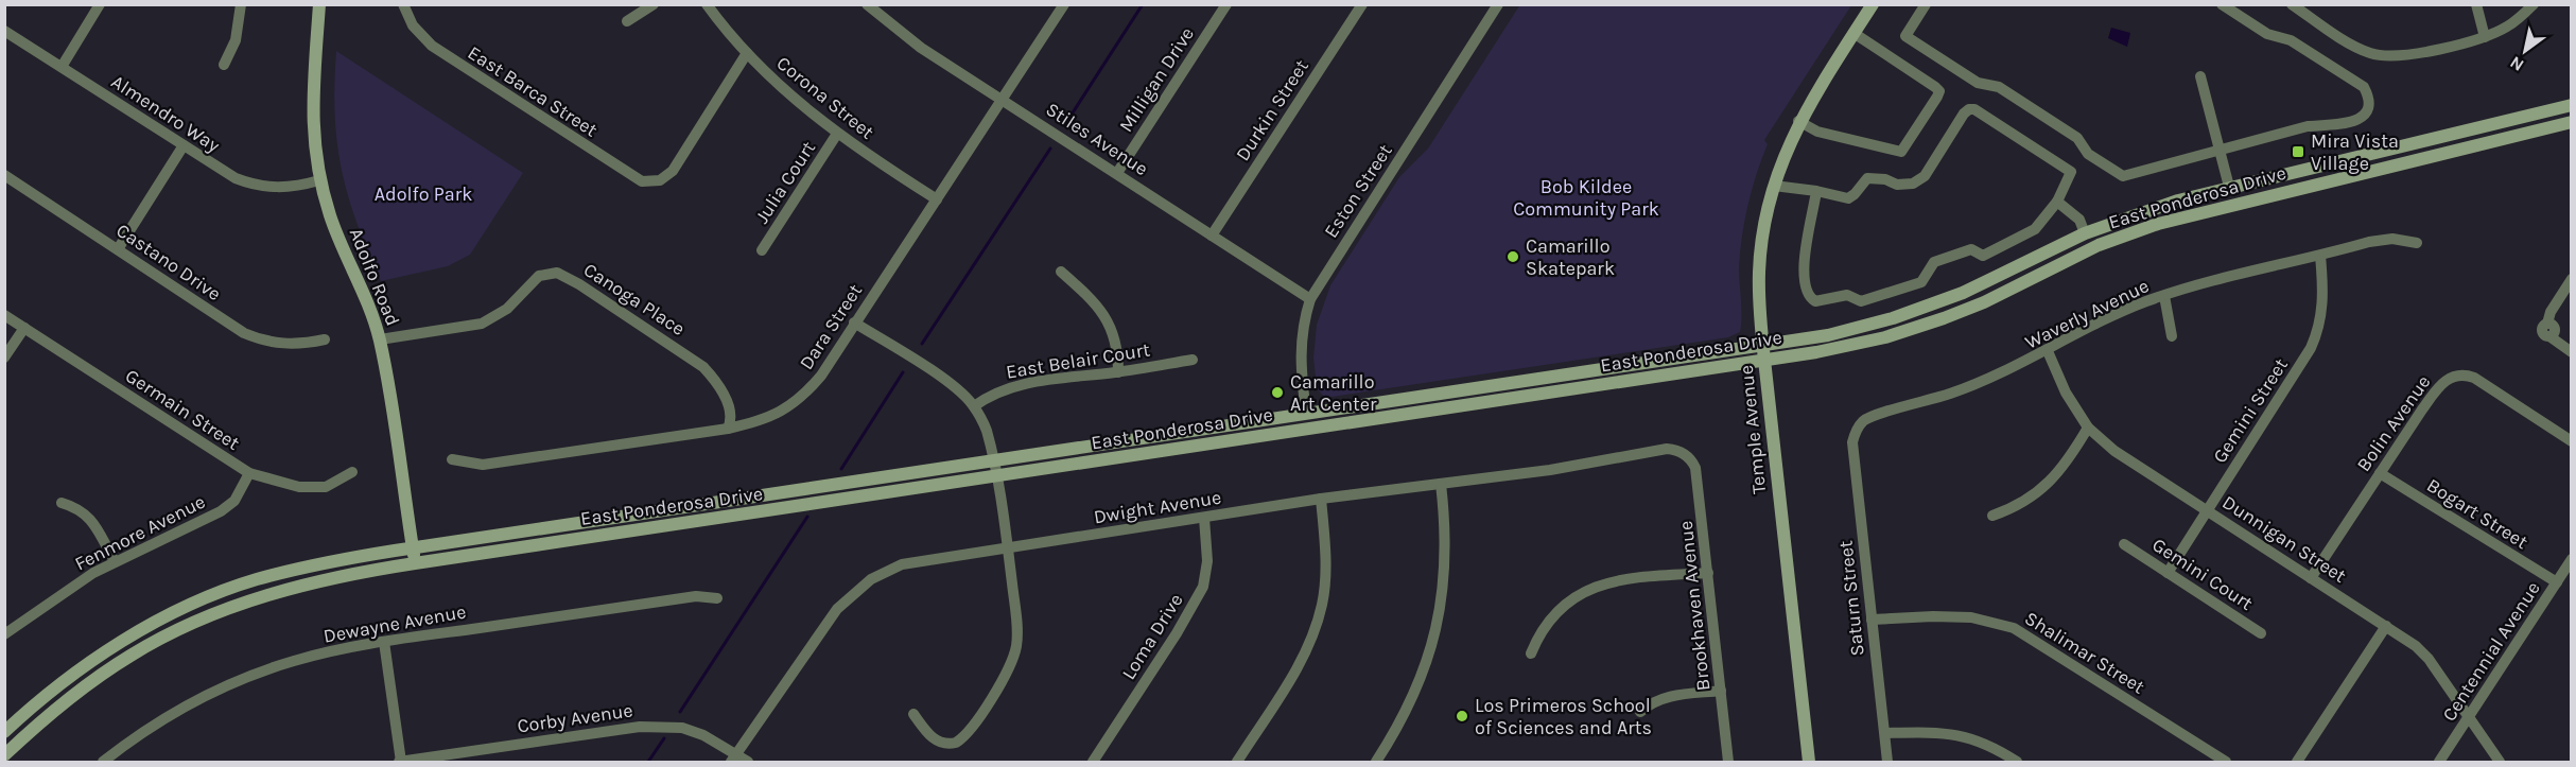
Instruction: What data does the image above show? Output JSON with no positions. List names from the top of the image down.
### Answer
{
  "streets": {
    "main road": ["East Ponderosa Drive", "Adolfo Road", "Temple Avenue"],
    "street": [
      "Milligan Drive",
      "East Barca Street",
      "Corona Street",
      "Durkin Street",
      "Almendro Way",
      "Stiles Avenue",
      "Julia Court",
      "Eston Street",
      "Castano Drive",
      "Canoga Place",
      "Waverly Avenue",
      "Dara Street",
      "East Belair Court",
      "Germain Street",
      "Gemini Street",
      "Bolin Avenue",
      "Dwight Avenue",
      "Bogart Street",
      "Fenmore Avenue",
      "Dunnigan Street",
      "Gemini Court",
      "Saturn Street",
      "Brookhaven Avenue",
      "Dewayne Avenue",
      "Loma Drive",
      "Centennial Avenue",
      "Shalimar Street",
      "Corby Avenue"
    ]
  },
  "crossings": [
    ["Milligan Drive", "Stiles Avenue"],
    ["East Barca Street", "Corona Street"],
    ["Corona Street", "Julia Court"],
    ["Corona Street", "Dara Street"],
    ["Durkin Street", "Stiles Avenue"],
    ["Almendro Way", "Adolfo Road"],
    ["Stiles Avenue", "Eston Street"],
    ["Stiles Avenue", "Dara Street"],
    ["Eston Street", "East Ponderosa Drive"],
    ["East Ponderosa Drive", "Adolfo Road"],
    ["East Ponderosa Drive", "Temple Avenue"],
    ["Adolfo Road", "Canoga Place"],
    ["Canoga Place", "Dara Street"],
    ["Waverly Avenue", "Gemini Street"],
    ["Waverly Avenue", "Dunnigan Street"],
    ["Waverly Avenue", "Saturn Street"],
    ["Germain Street", "Fenmore Avenue"],
    ["Gemini Street", "Dunnigan Street"],
    ["Gemini Street", "Gemini Court"],
    ["Bolin Avenue", "Bogart Street"],
    ["Bolin Avenue", "Dunnigan Street"],
    ["Dwight Avenue", "Brookhaven Avenue"],
    ["Dwight Avenue", "Loma Drive"],
    ["Dwight Avenue", "Corby Avenue"],
    ["Bogart Street", "Centennial Avenue"],
    ["Dunnigan Street", "Centennial Avenue"],
    ["Saturn Street", "Shalimar Street"]
  ],
  "parks": ["Bob Kildee Community Park", "Adolfo Park"],
  "places": {
    "transit": ["Mira Vista Village"],
    "other": ["Camarillo Skatepark", "Camarillo Art Center", "Los Primeros School of Sciences and Arts"]
  },
  "north": "bottom left"
}
